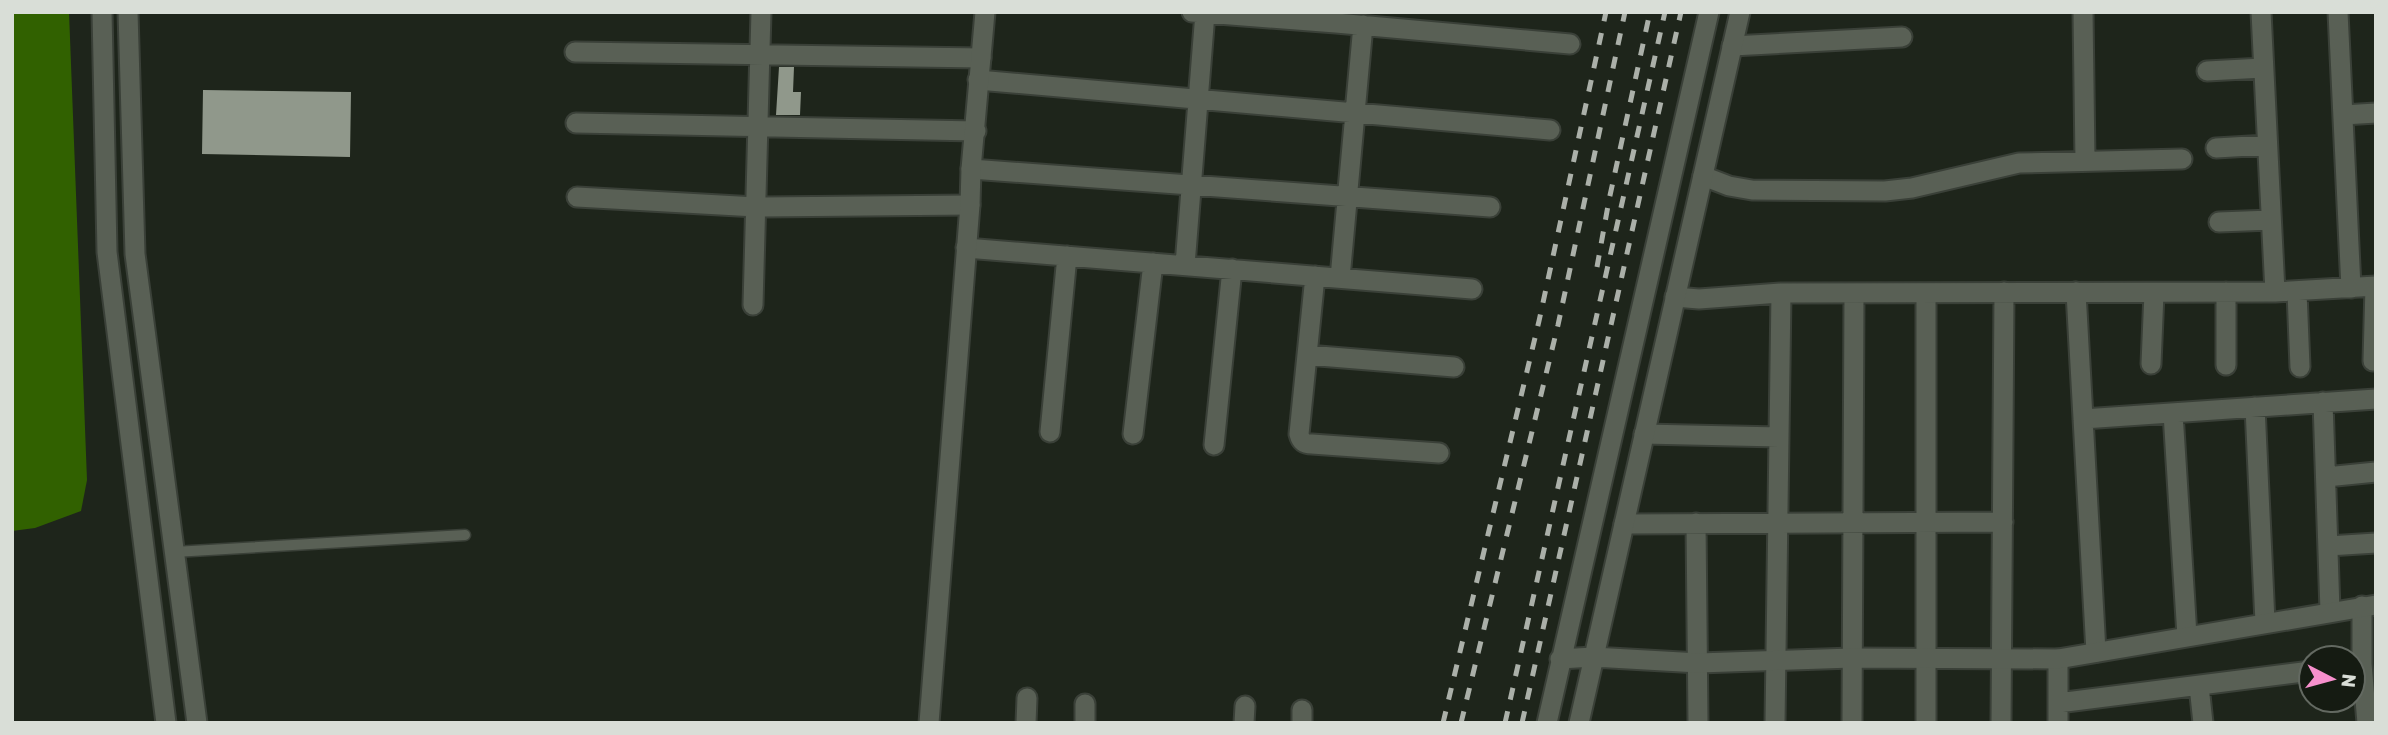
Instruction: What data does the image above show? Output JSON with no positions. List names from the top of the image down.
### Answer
{
  "north": "right"
}
